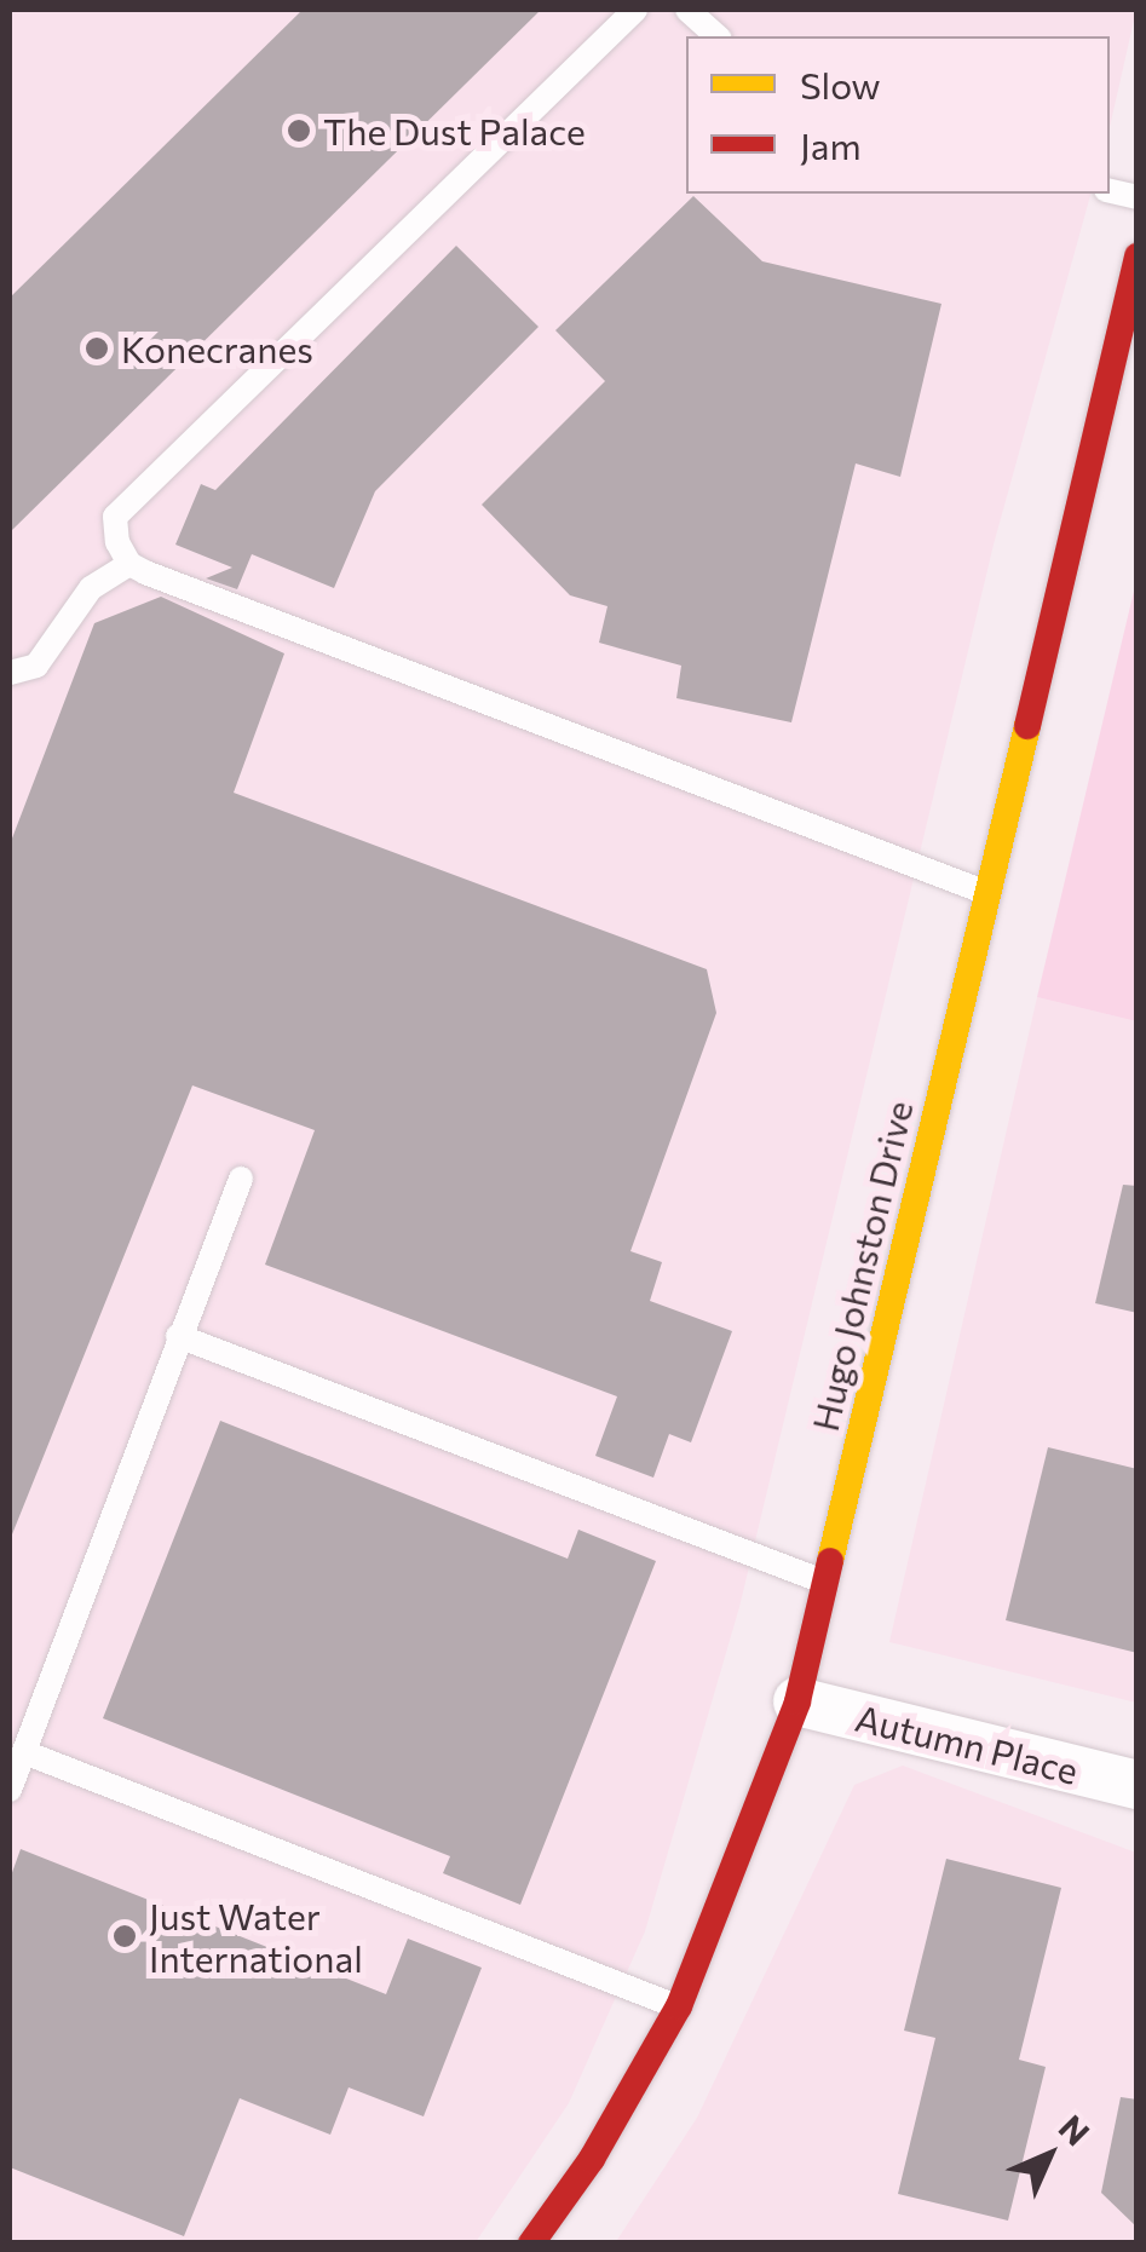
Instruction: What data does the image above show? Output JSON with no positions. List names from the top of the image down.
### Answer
{
  "streets": {
    "street": ["Hugo Johnston Drive", "Autumn Place"]
  },
  "crossings": [
    ["Hugo Johnston Drive", "Autumn Place"]
  ],
  "places": ["The Dust Palace", "Konecranes", "Just Water International"],
  "legend": ["Slow", "Jam"],
  "north": "top right"
}
